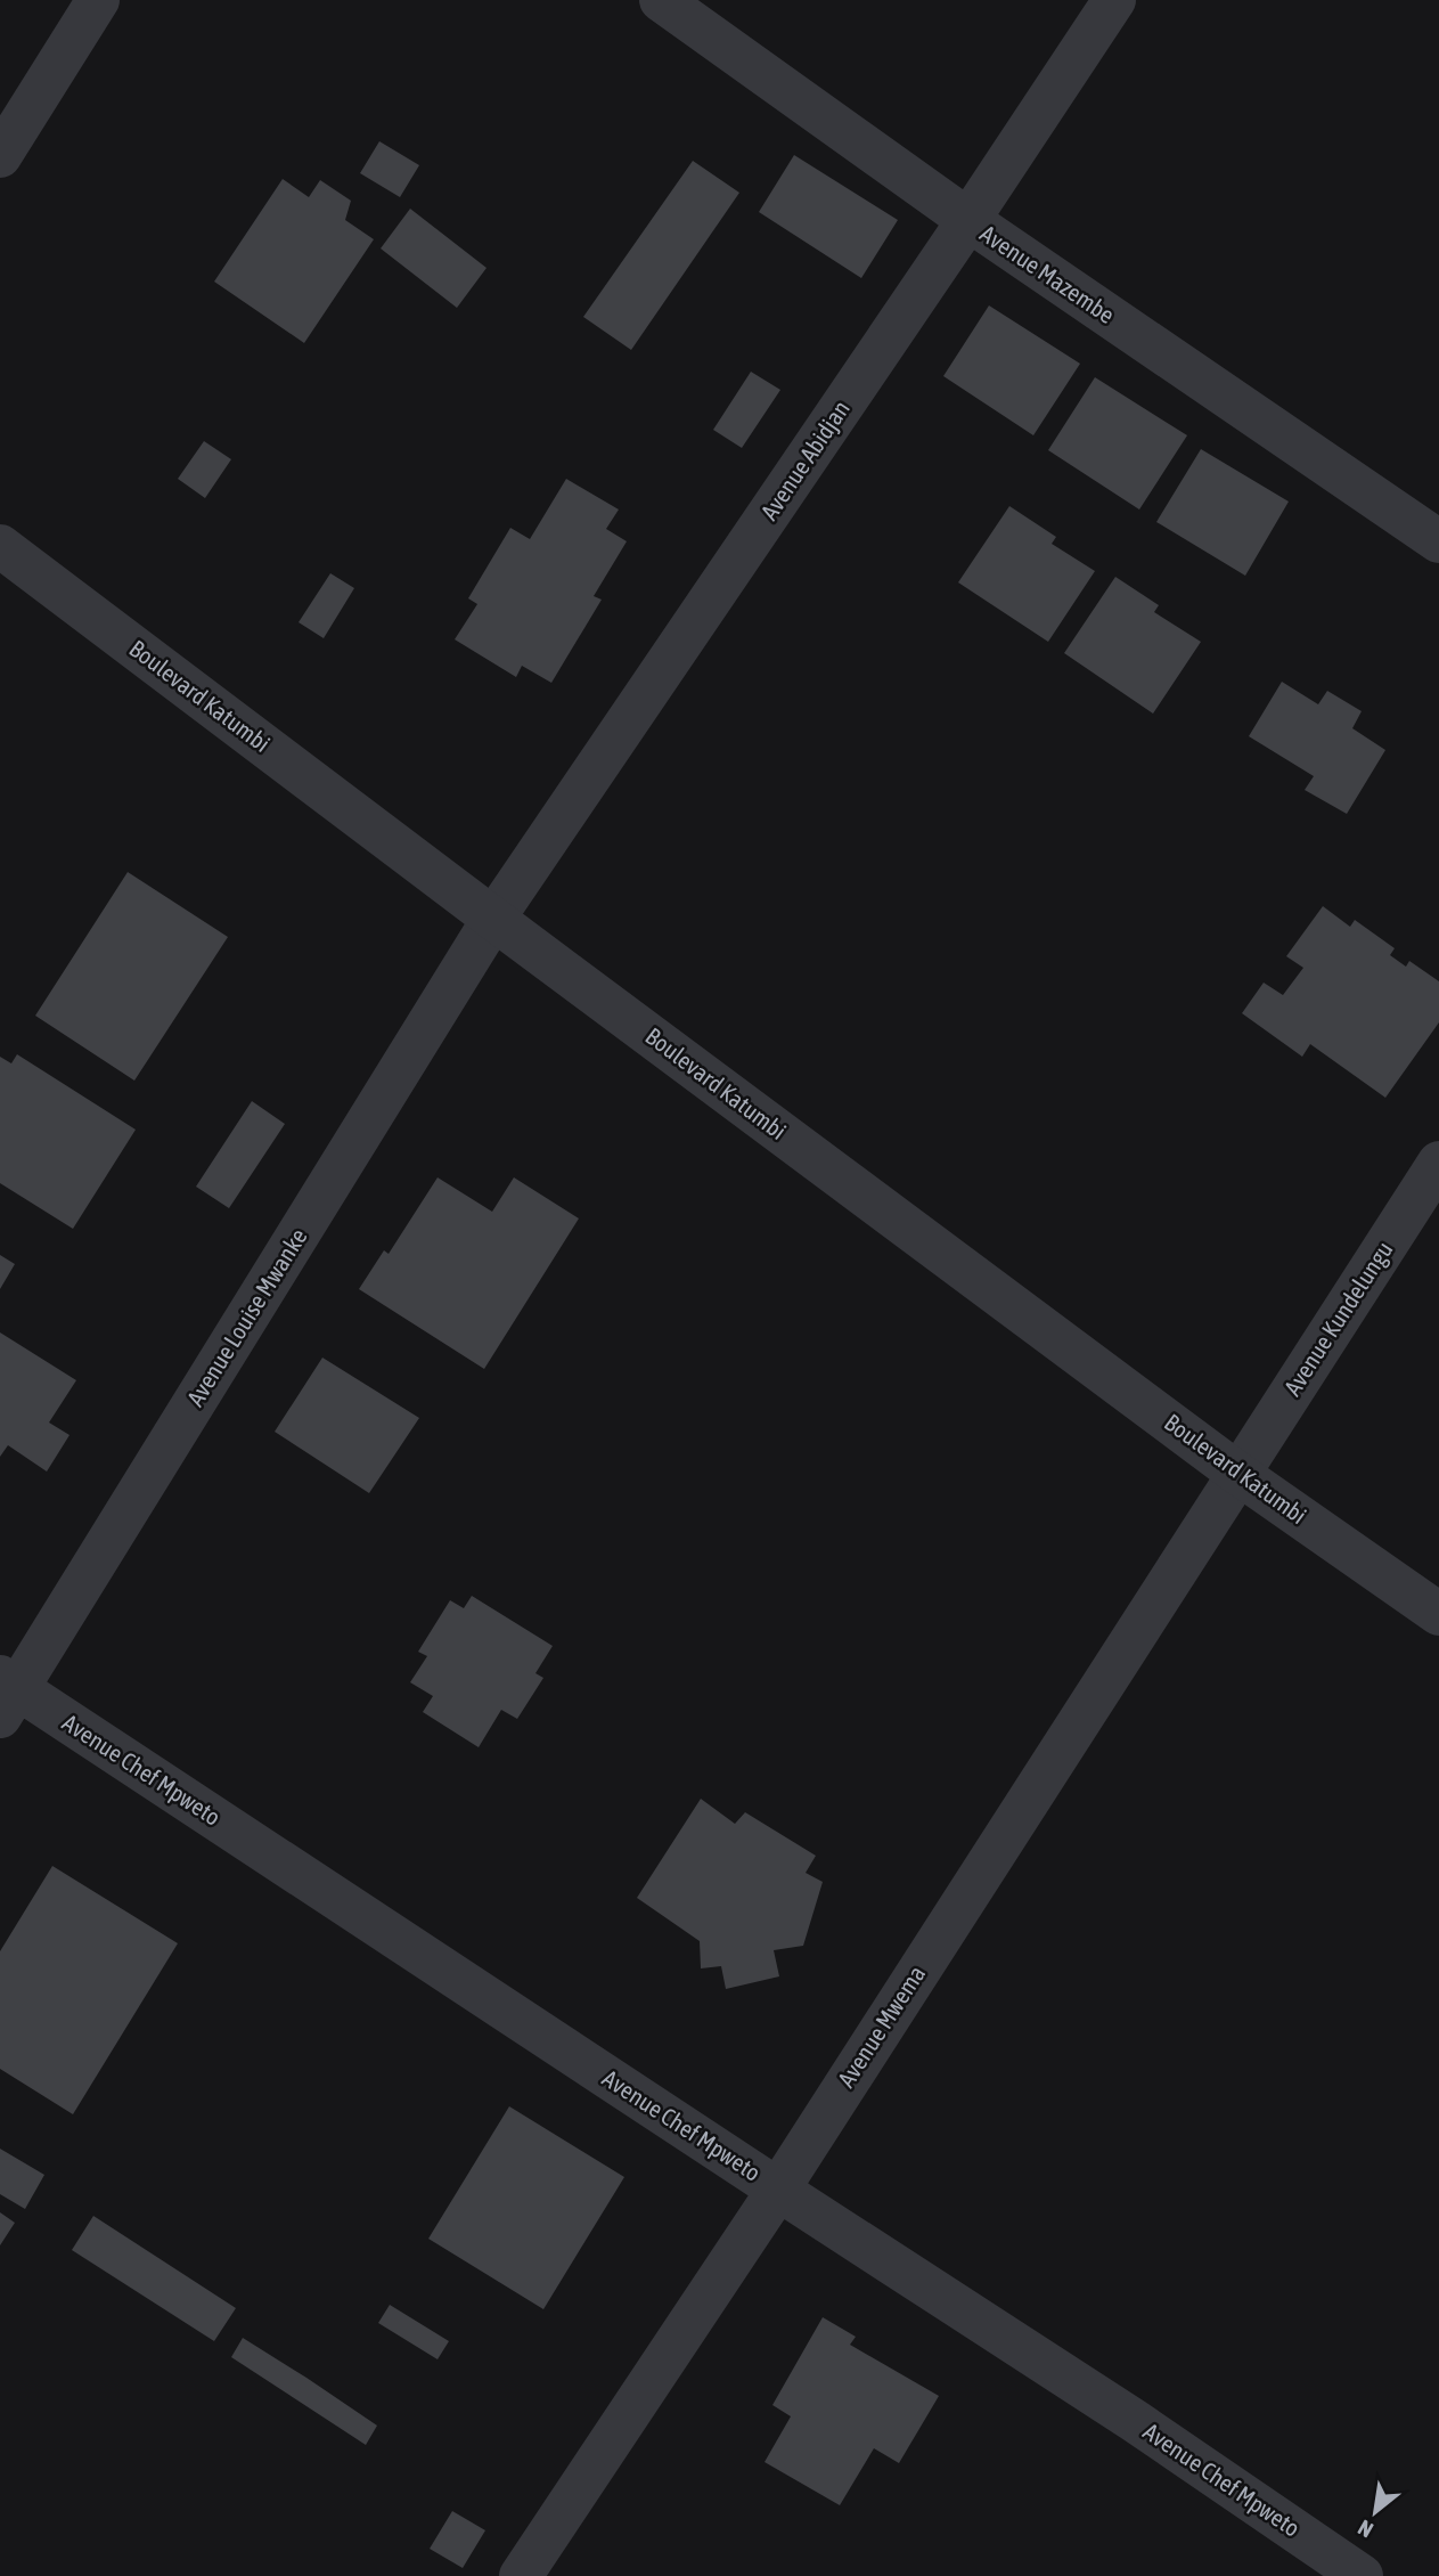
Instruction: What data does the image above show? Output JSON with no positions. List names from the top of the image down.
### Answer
{
  "streets": {
    "street": [
      "Avenue Mazembe",
      "Avenue Abidjan",
      "Boulevard Katumbi",
      "Avenue Louise Mwanke",
      "Avenue Kundelungu",
      "Avenue Chef Mpweto",
      "Avenue Mwema"
    ]
  },
  "crossings": [
    ["Avenue Mazembe", "Avenue Abidjan"],
    ["Avenue Abidjan", "Boulevard Katumbi"],
    ["Avenue Abidjan", "Avenue Louise Mwanke"],
    ["Boulevard Katumbi", "Avenue Louise Mwanke"],
    ["Boulevard Katumbi", "Avenue Kundelungu"],
    ["Boulevard Katumbi", "Avenue Mwema"],
    ["Avenue Louise Mwanke", "Avenue Chef Mpweto"],
    ["Avenue Kundelungu", "Avenue Mwema"],
    ["Avenue Chef Mpweto", "Avenue Mwema"]
  ],
  "north": "bottom left"
}
